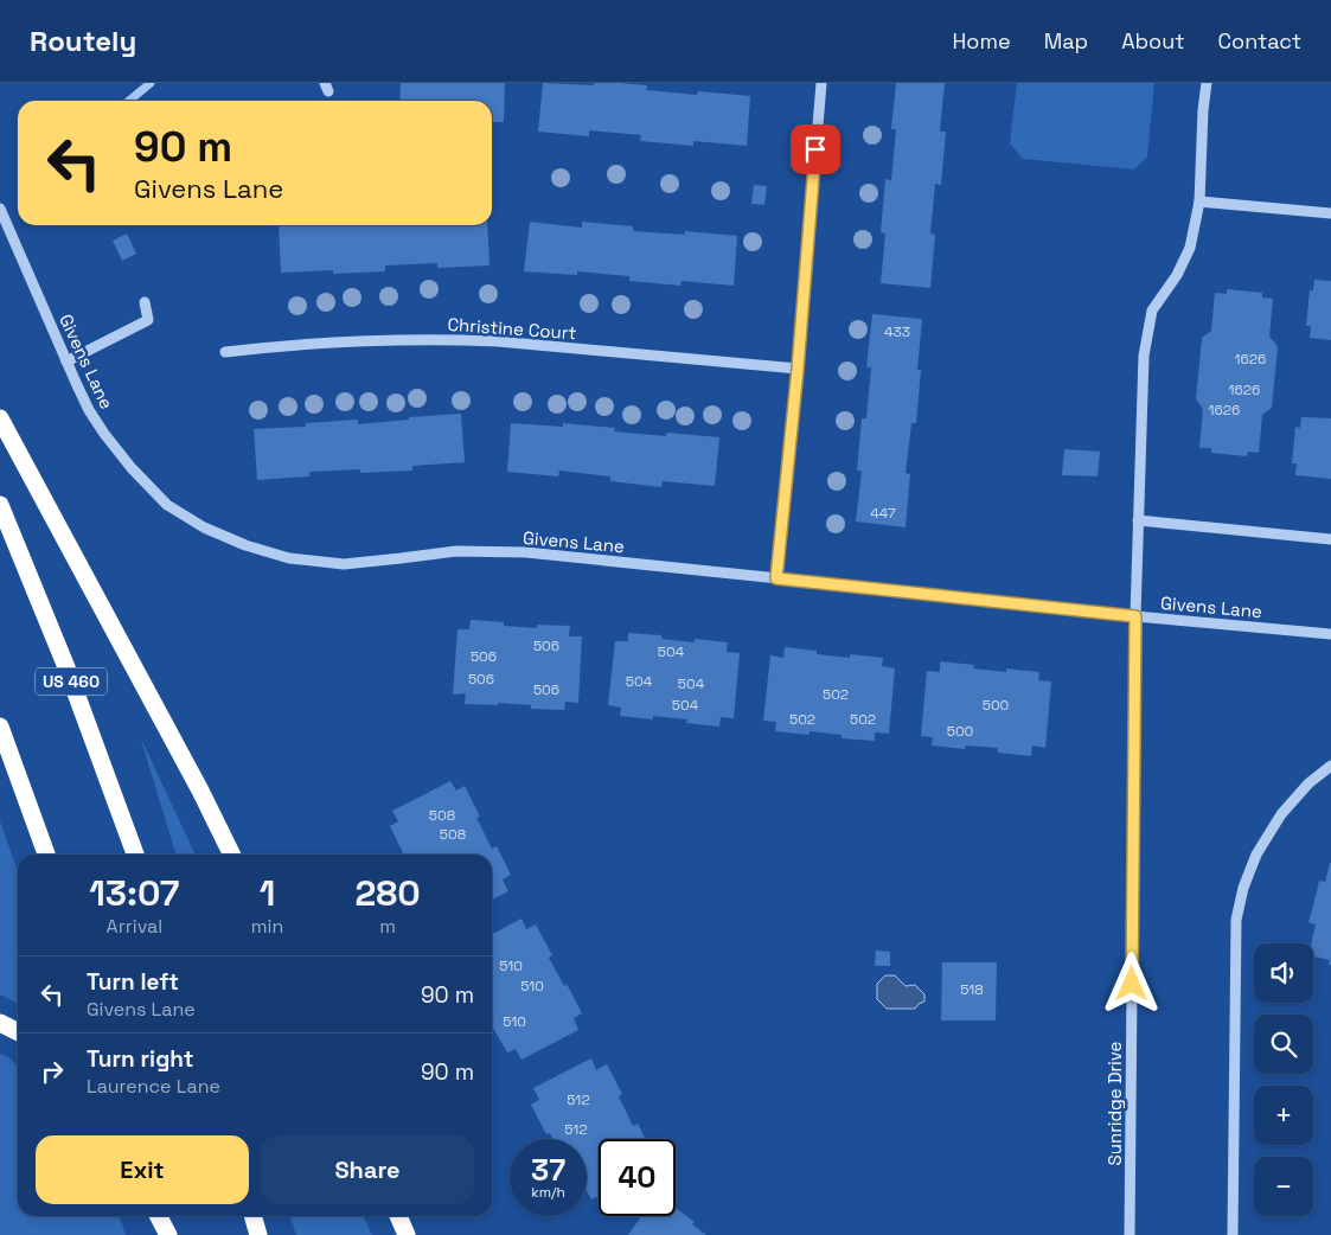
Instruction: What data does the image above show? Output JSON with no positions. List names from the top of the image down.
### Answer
{
  "streets": {
    "highway": ["US 460"],
    "street": ["Christine Court", "Givens Lane", "Sunridge Drive"]
  },
  "crossings": [
    ["Givens Lane", "Sunridge Drive"]
  ],
  "house_numbers": [
    "433",
    "1626",
    "1626",
    "1626",
    "447",
    "506",
    "504",
    "506",
    "506",
    "504",
    "504",
    "506",
    "502",
    "504",
    "500",
    "502",
    "502",
    "500",
    "508",
    "508",
    "510",
    "510",
    "518",
    "510",
    "512",
    "512"
  ],
  "page": {
    "header": "Routely",
    "nav": [
      "Home",
      "Map",
      "About",
      "Contact"
    ],
    "turn": ["90 m", "Givens Lane"],
    "eta": [
      "13:07",
      "Arrival",
      "1",
      "min",
      "280",
      "m"
    ],
    "map_buttons": ["+", "−"],
    "list": [
      {
        "name": "Turn left",
        "note": "Givens Lane",
        "value": "90 m"
      },
      {
        "name": "Turn right",
        "note": "Laurence Lane",
        "value": "90 m"
      }
    ],
    "buttons": ["Exit", "Share"],
    "speed": "37 km/h",
    "limit": "40"
  }
}
